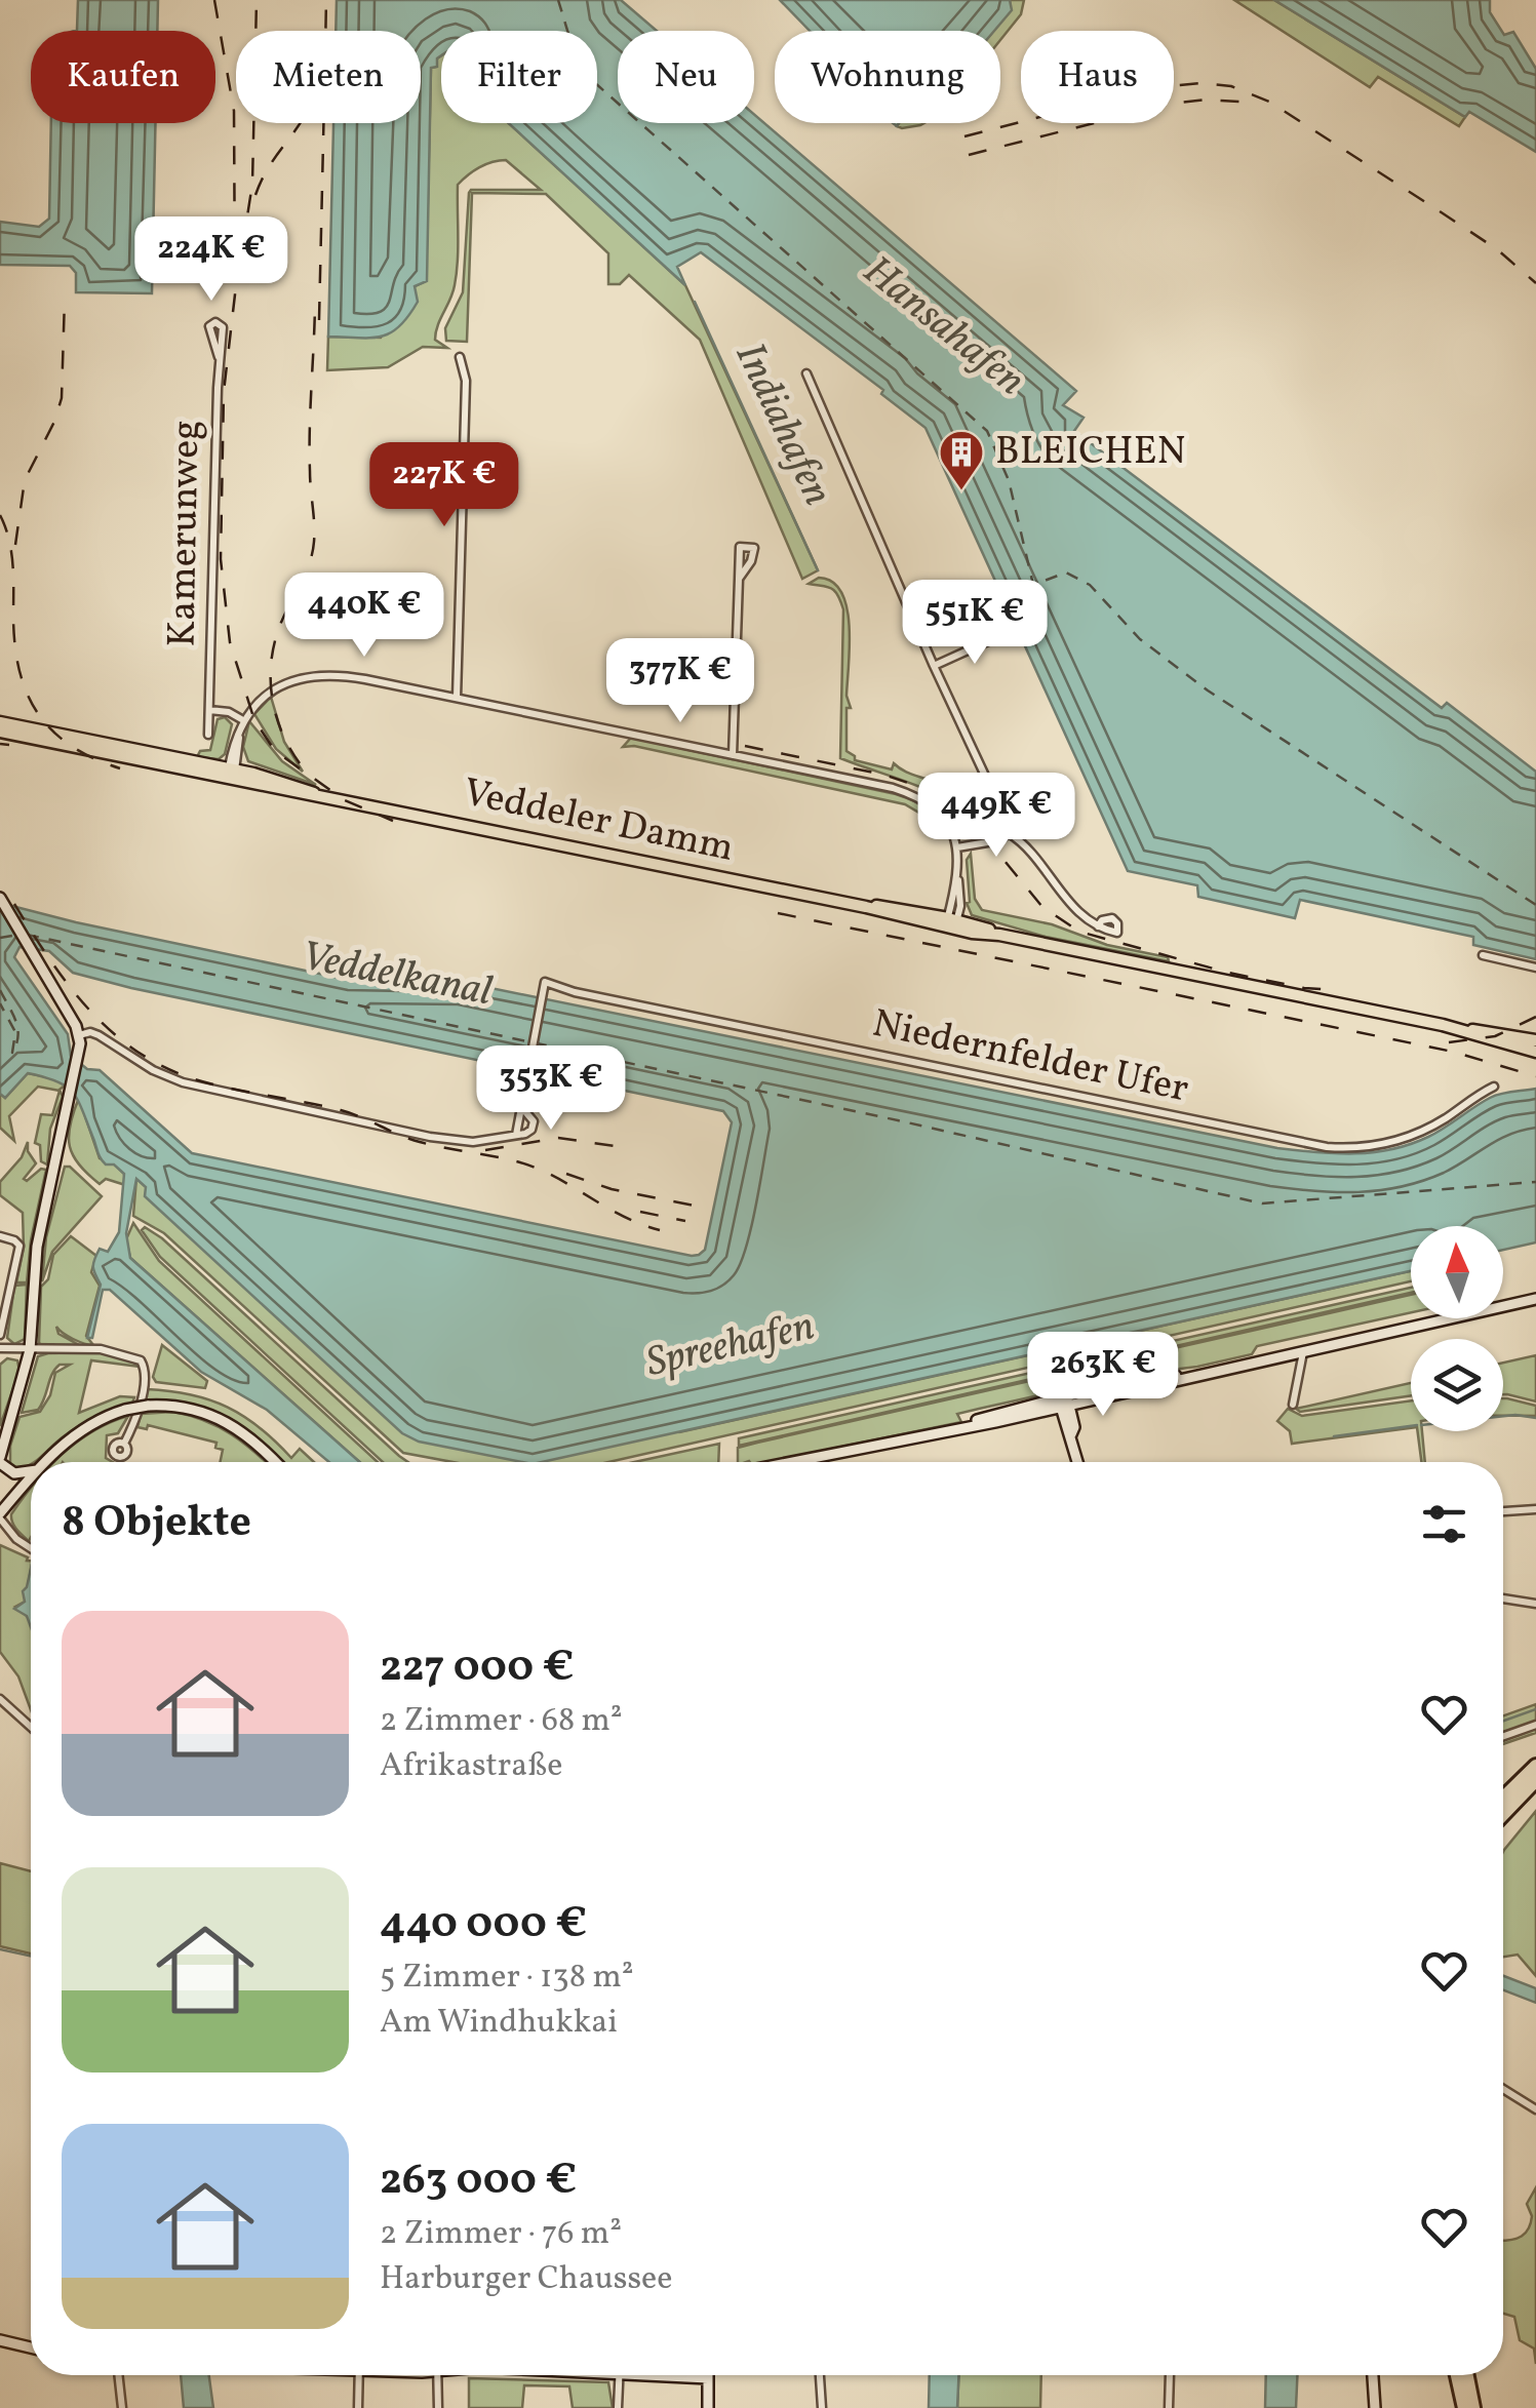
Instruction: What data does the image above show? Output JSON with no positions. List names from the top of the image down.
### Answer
{
  "streets": {
    "main road": ["Veddeler Damm"],
    "street": ["Kamerunweg", "Niedernfelder Ufer"]
  },
  "water": [
    "Hansahafen",
    "Indiahafen",
    "Veddelkanal",
    "Spreehafen"
  ],
  "places": {
    "building": ["BLEICHEN"]
  },
  "north": "top",
  "page": {
    "chip": [
      "Kaufen",
      "Mieten",
      "Filter",
      "Neu",
      "Wohnung",
      "Haus"
    ],
    "price": [
      "224K €",
      "227K €",
      "440K €",
      "551K €",
      "377K €",
      "449K €",
      "353K €",
      "263K €"
    ],
    "heading": "8 Objekte",
    "list": [
      {
        "name": "227 000 €",
        "note": "2 Zimmer · 68 m² · Afrikastraße"
      },
      {
        "name": "440 000 €",
        "note": "5 Zimmer · 138 m² · Am Windhukkai"
      },
      {
        "name": "263 000 €",
        "note": "2 Zimmer · 76 m² · Harburger Chaussee"
      }
    ]
  }
}
